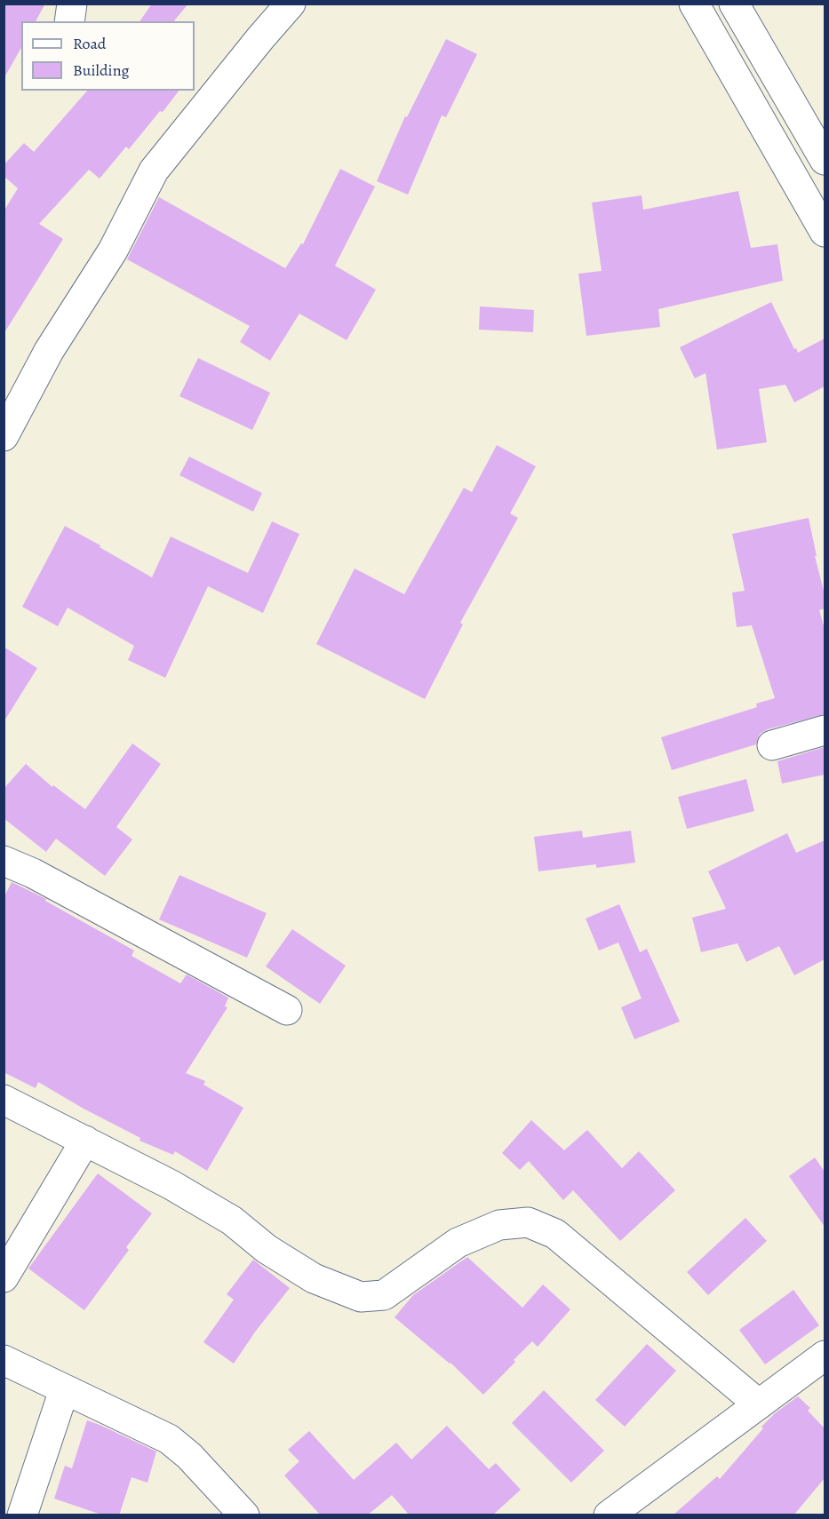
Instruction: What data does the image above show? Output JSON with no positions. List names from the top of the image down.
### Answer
{
  "legend": ["Road", "Building"]
}
